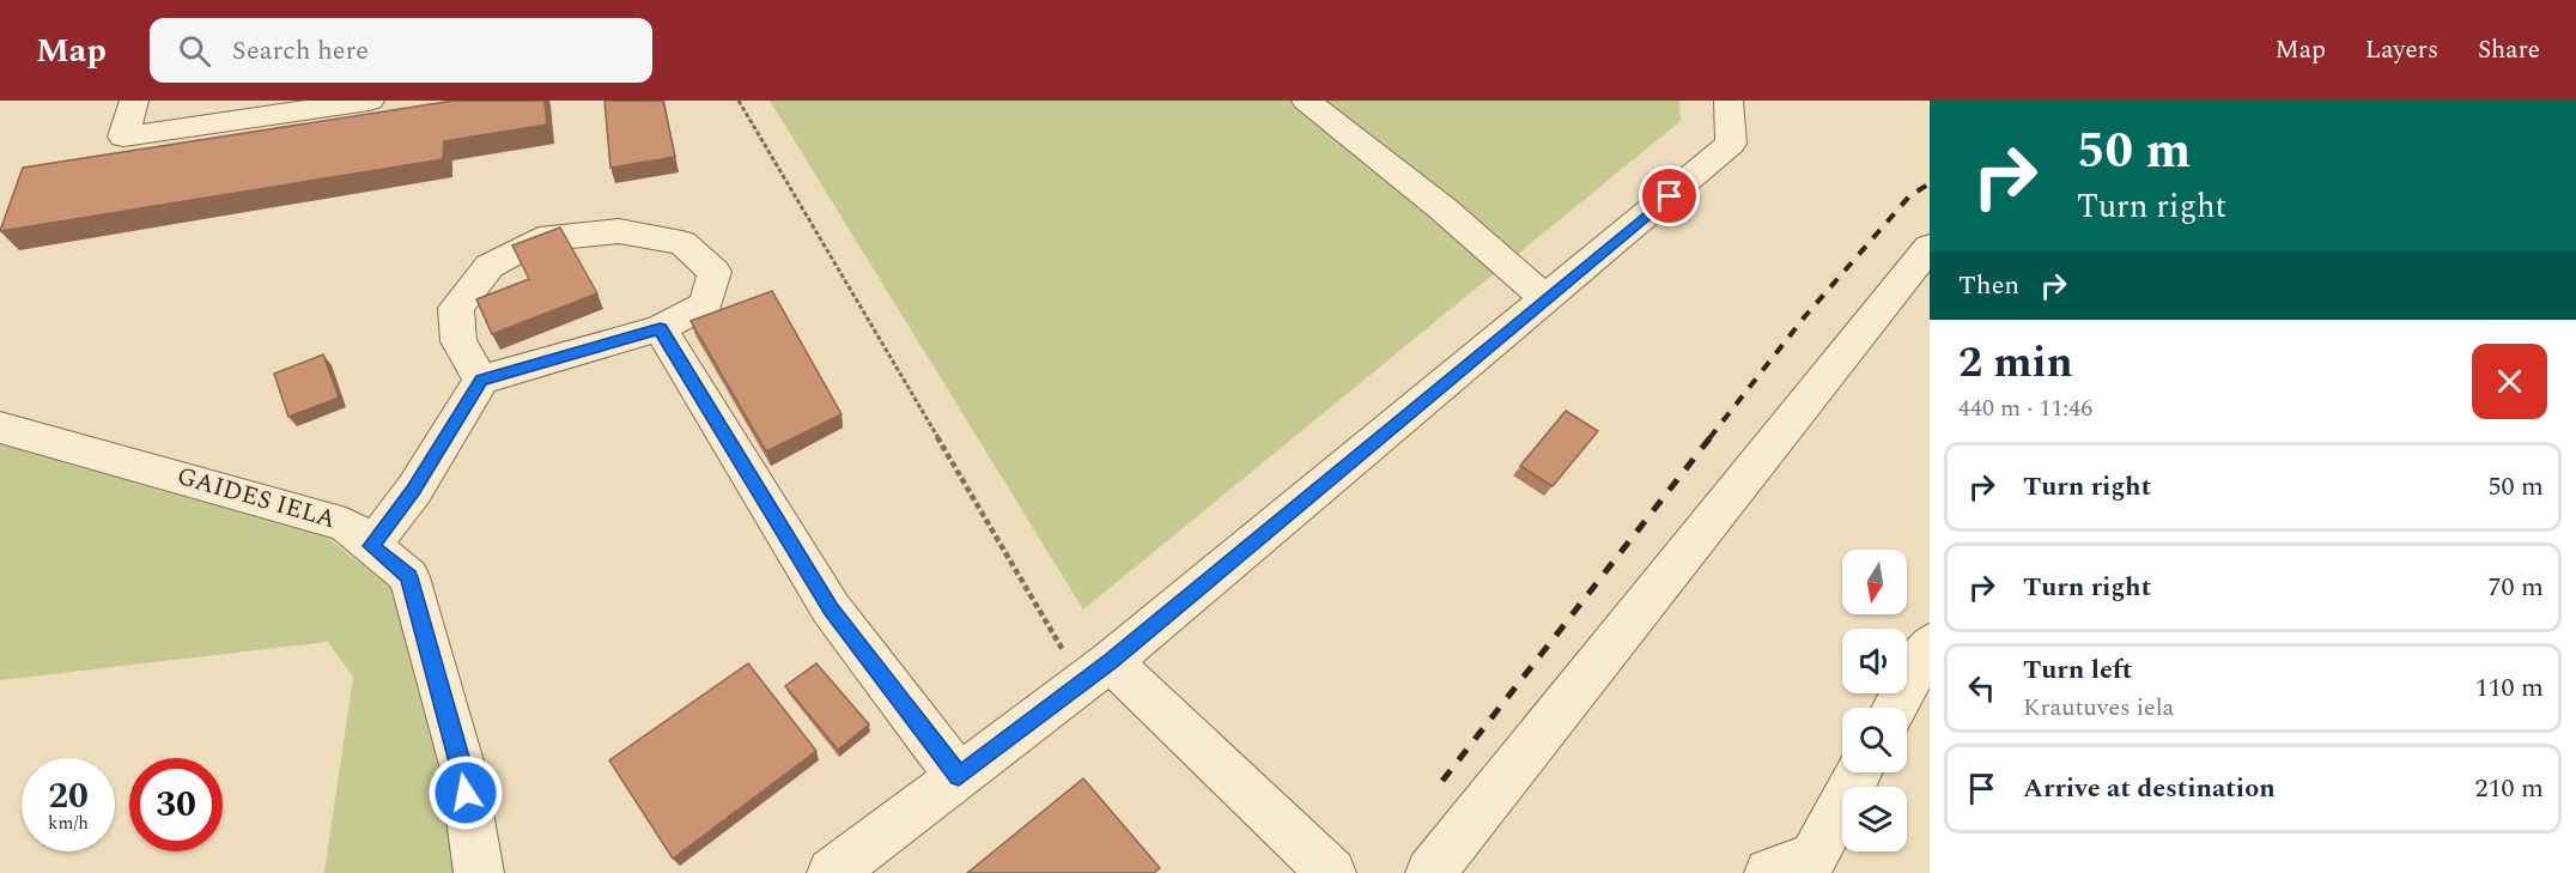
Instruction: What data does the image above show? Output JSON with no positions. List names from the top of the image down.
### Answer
{
  "streets": {
    "street": ["GAIDES IELA"]
  },
  "north": "bottom",
  "page": {
    "header": "Map",
    "search": "Search here",
    "nav": ["Map", "Layers", "Share"],
    "turn": ["50 m", "Turn right"],
    "then": "Then",
    "heading": ["2 min", "440 m · 11:46"],
    "list": [
      {
        "name": "Turn right",
        "value": "50 m"
      },
      {
        "name": "Turn right",
        "value": "70 m"
      },
      {
        "name": "Turn left",
        "note": "Krautuves iela",
        "value": "110 m"
      },
      {
        "name": "Arrive at destination",
        "value": "210 m"
      }
    ],
    "speed": "20 km/h",
    "limit": "30"
  }
}
